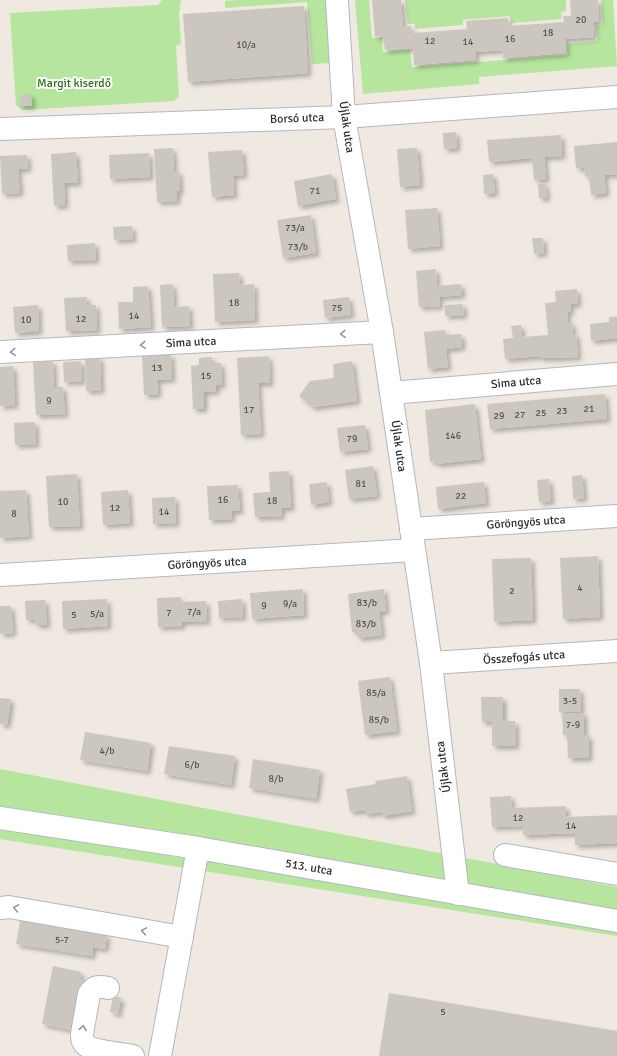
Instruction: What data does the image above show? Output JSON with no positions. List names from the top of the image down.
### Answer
{
  "streets": {
    "street": [
      "Borsó utca",
      "Újlak utca",
      "Sima utca",
      "Göröngyös utca",
      "Összefogás utca",
      "513. utca"
    ]
  },
  "crossings": [
    ["Borsó utca", "Újlak utca"],
    ["Újlak utca", "Sima utca"],
    ["Újlak utca", "Göröngyös utca"],
    ["Újlak utca", "Összefogás utca"],
    ["Újlak utca", "513. utca"]
  ],
  "one_way": ["Sima utca"],
  "parks": ["Margit kiserdő"],
  "house_numbers": [
    "20",
    "18",
    "16",
    "12",
    "14",
    "10/a",
    "71",
    "73/a",
    "73/b",
    "18",
    "75",
    "14",
    "12",
    "10",
    "13",
    "15",
    "9",
    "21",
    "17",
    "23",
    "25",
    "27",
    "29",
    "146",
    "79",
    "81",
    "22",
    "16",
    "18",
    "10",
    "12",
    "14",
    "8",
    "4",
    "2",
    "83/b",
    "9/a",
    "9",
    "7/a",
    "7",
    "5/a",
    "5",
    "83/b",
    "85/a",
    "3-5",
    "85/b",
    "7-9",
    "4/b",
    "6/b",
    "8/b",
    "12",
    "14",
    "5-7",
    "5"
  ]
}
